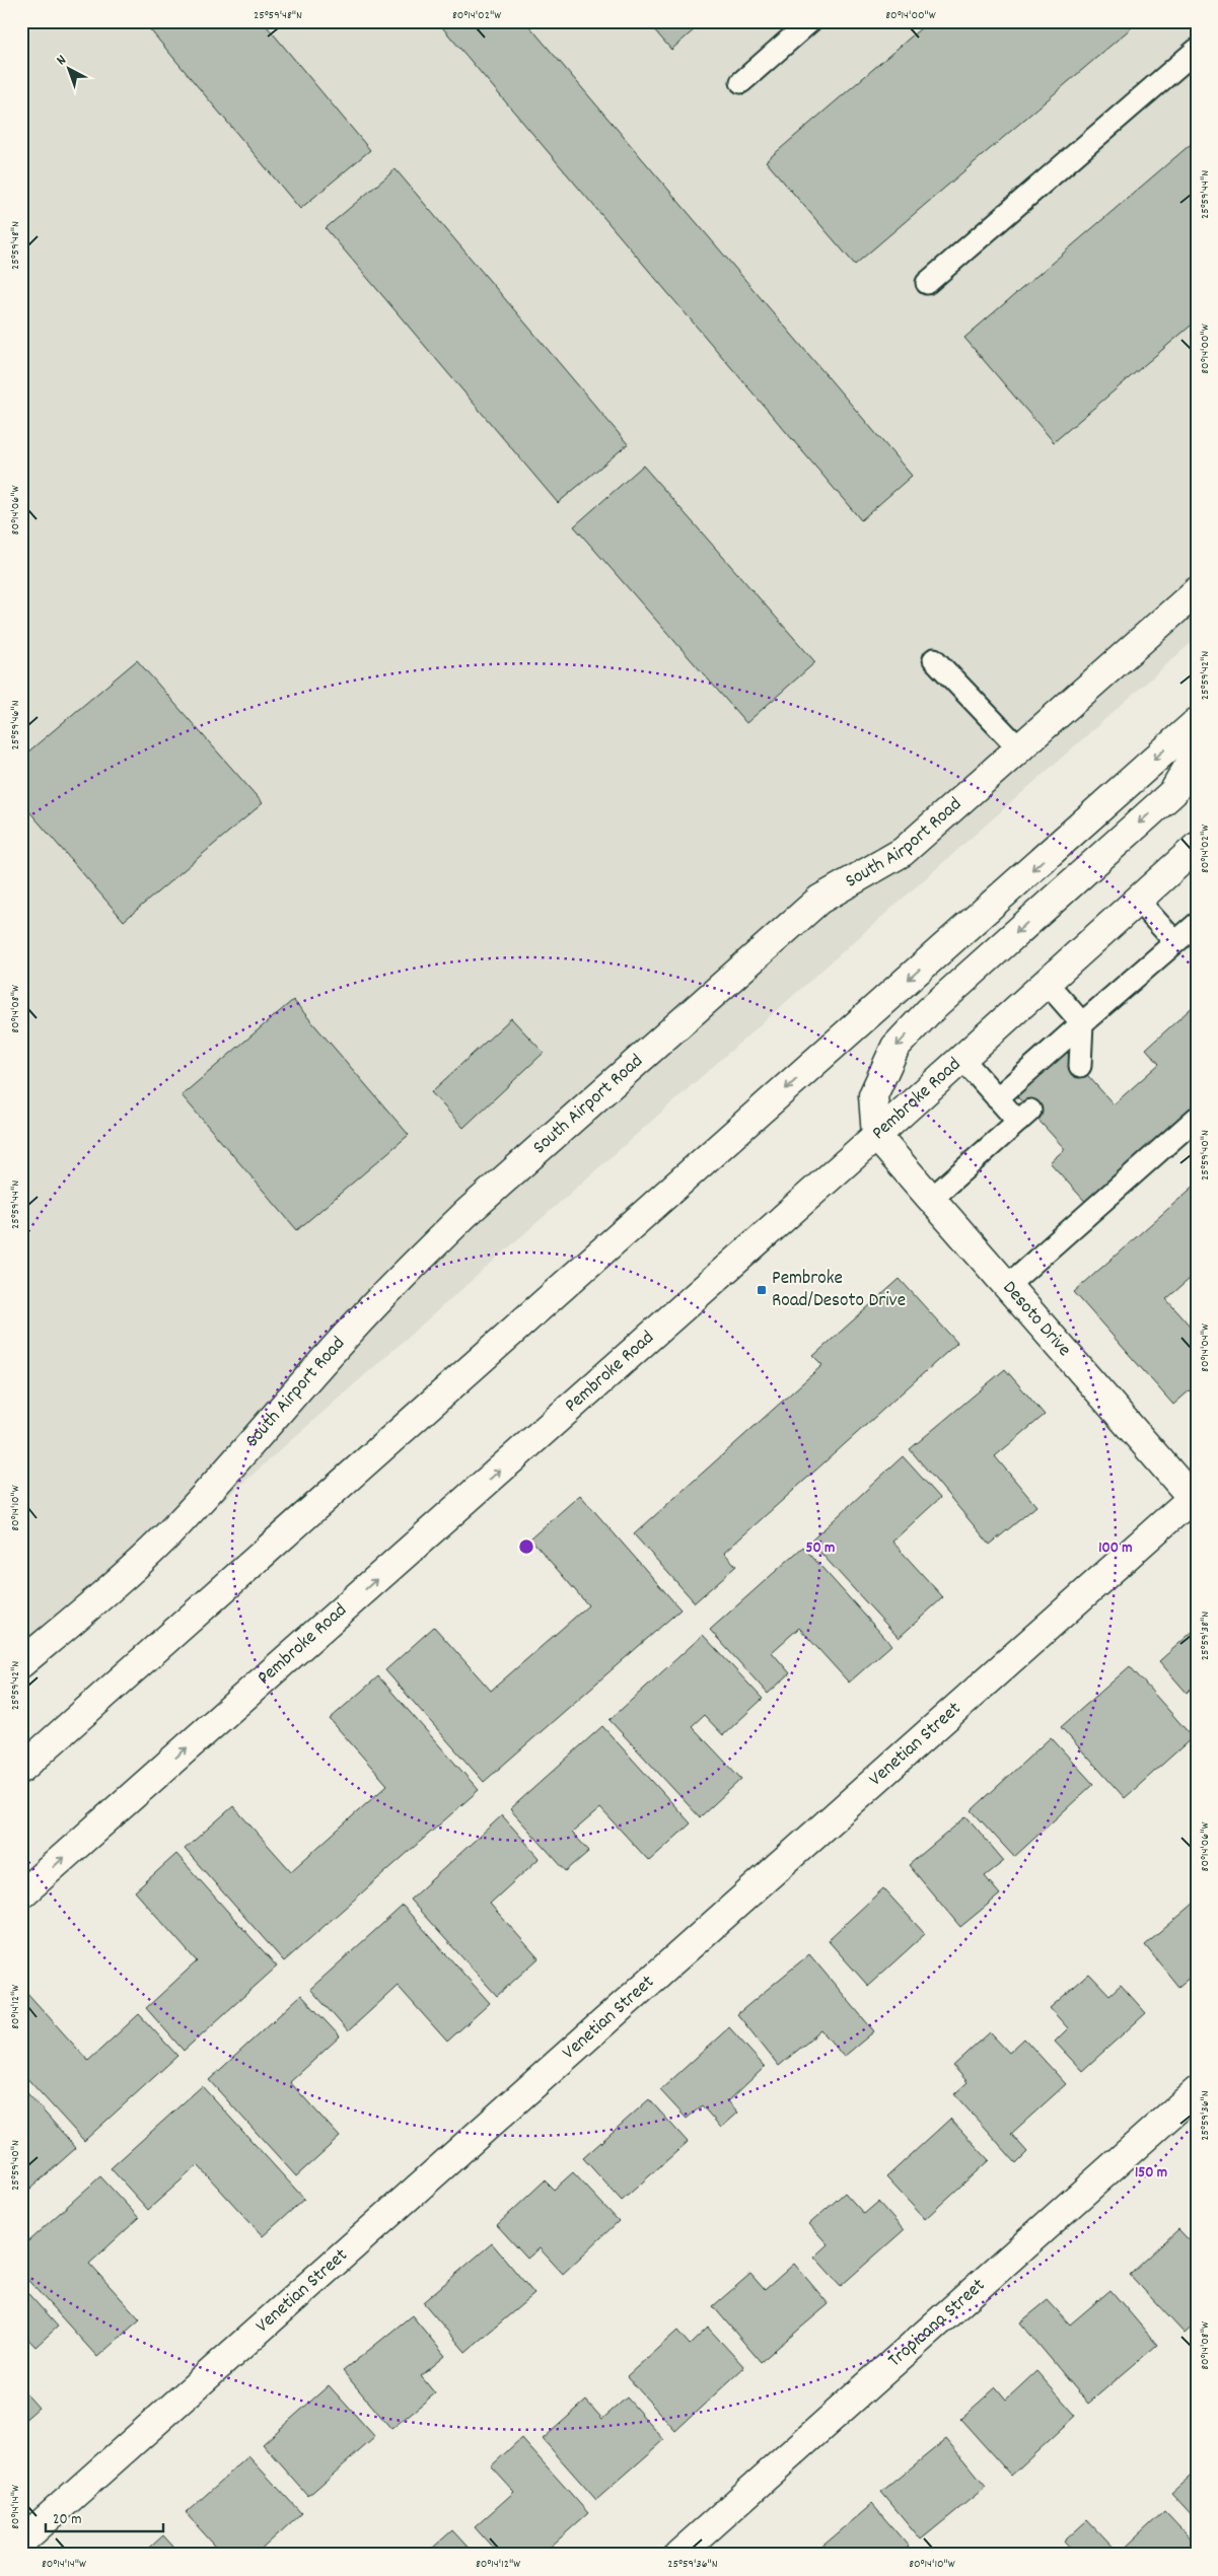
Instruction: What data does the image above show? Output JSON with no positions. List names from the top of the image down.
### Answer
{
  "streets": {
    "street": [
      "South Airport Road",
      "Pembroke Road",
      "Desoto Drive",
      "Venetian Street",
      "Tropicana Street"
    ]
  },
  "crossings": [
    ["Pembroke Road", "Desoto Drive"],
    ["Desoto Drive", "Venetian Street"]
  ],
  "places": {
    "transit": ["Pembroke Road/Desoto Drive"]
  },
  "scale_bar": "20 m",
  "north": "top left",
  "coordinates": [
    "25°59'48\"N",
    "80°14'02\"W",
    "80°14'00\"W",
    "25°59'44\"N",
    "80°14'06\"W",
    "25°59'42\"N",
    "25°59'46\"N",
    "80°14'08\"W",
    "25°59'40\"N",
    "80°14'04\"W",
    "80°14'10\"W",
    "25°59'38\"N",
    "80°14'12\"W",
    "25°59'36\"N",
    "80°14'14\"W"
  ],
  "rings": ["50 m", "100 m", "150 m"]
}
